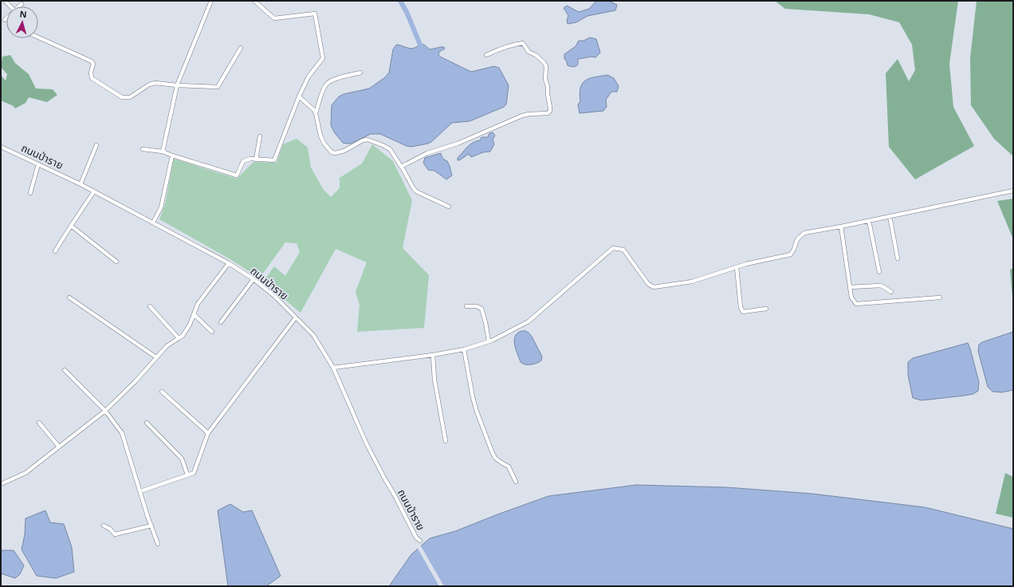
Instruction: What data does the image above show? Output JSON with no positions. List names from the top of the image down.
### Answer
{
  "streets": {
    "street": ["ถนนป่าราย"]
  },
  "north": "top"
}
